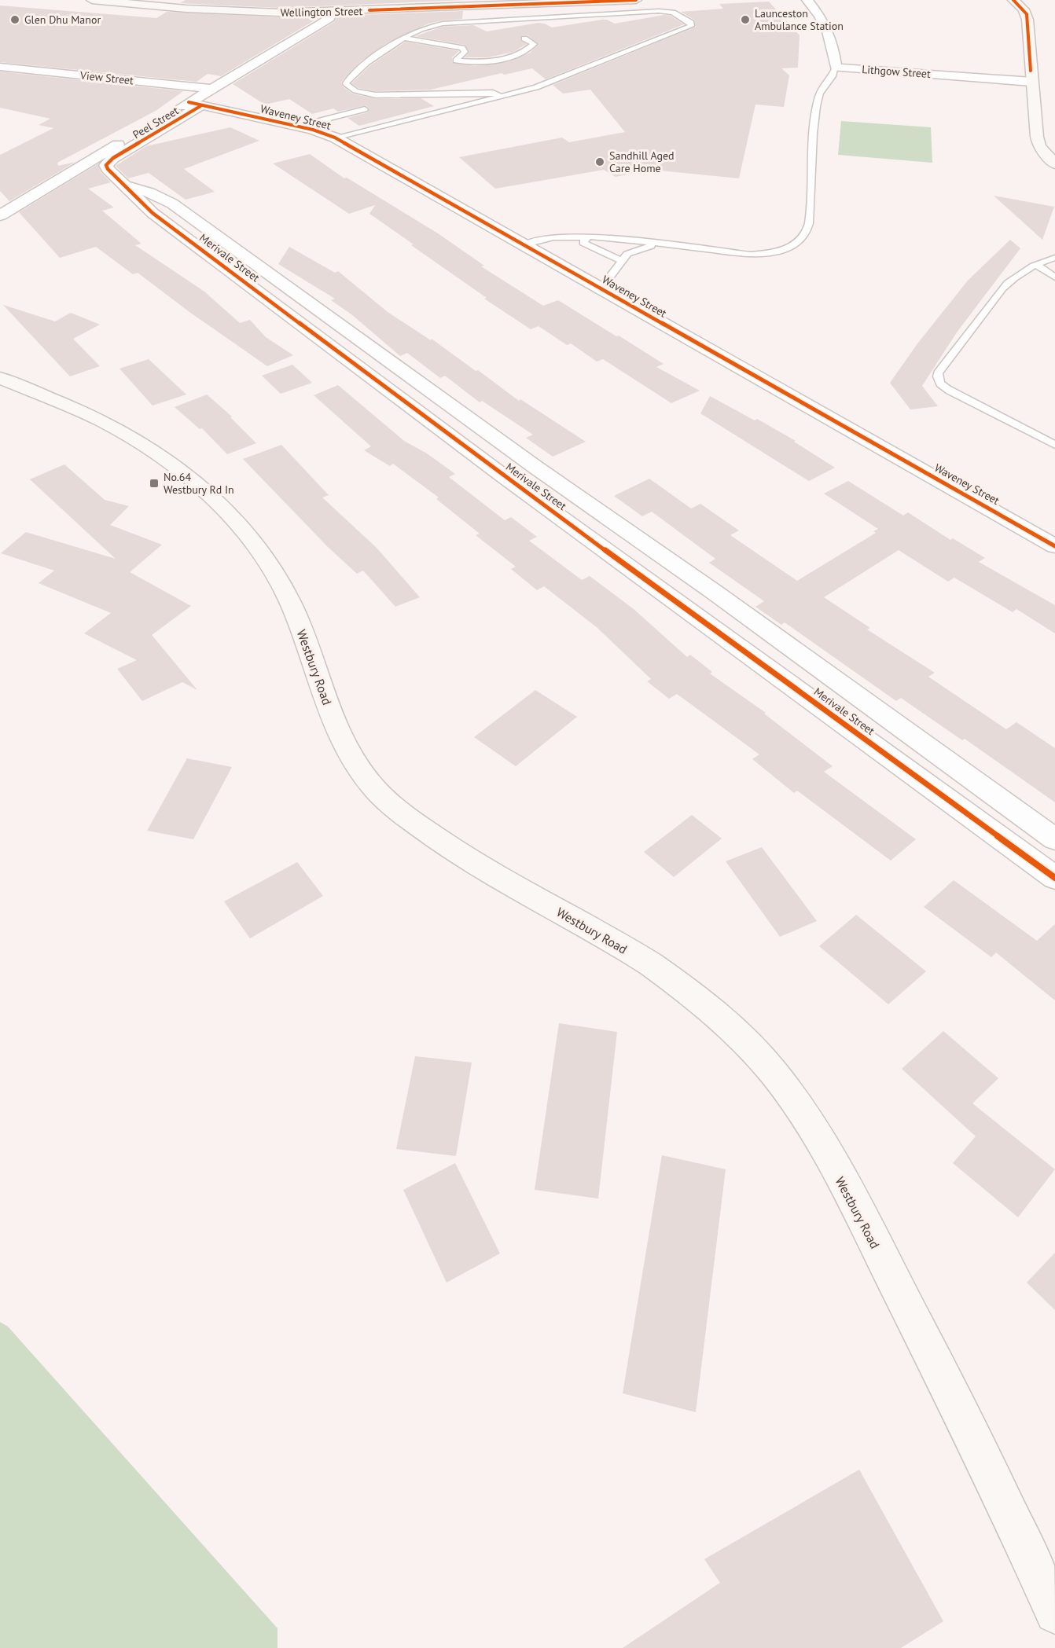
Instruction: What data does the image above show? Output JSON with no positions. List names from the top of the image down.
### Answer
{
  "streets": {
    "main road": ["Wellington Street", "Westbury Road"],
    "street": [
      "Lithgow Street",
      "View Street",
      "Waveney Street",
      "Peel Street",
      "Merivale Street"
    ]
  },
  "crossings": [
    ["Wellington Street", "Peel Street"],
    ["View Street", "Peel Street"],
    ["Waveney Street", "Peel Street"],
    ["Waveney Street", "Merivale Street"],
    ["Peel Street", "Merivale Street"]
  ],
  "places": {
    "other": ["Glen Dhu Manor", "Launceston Ambulance Station", "Sandhill Aged Care Home"],
    "transit": ["No.64 Westbury Rd In"]
  }
}
